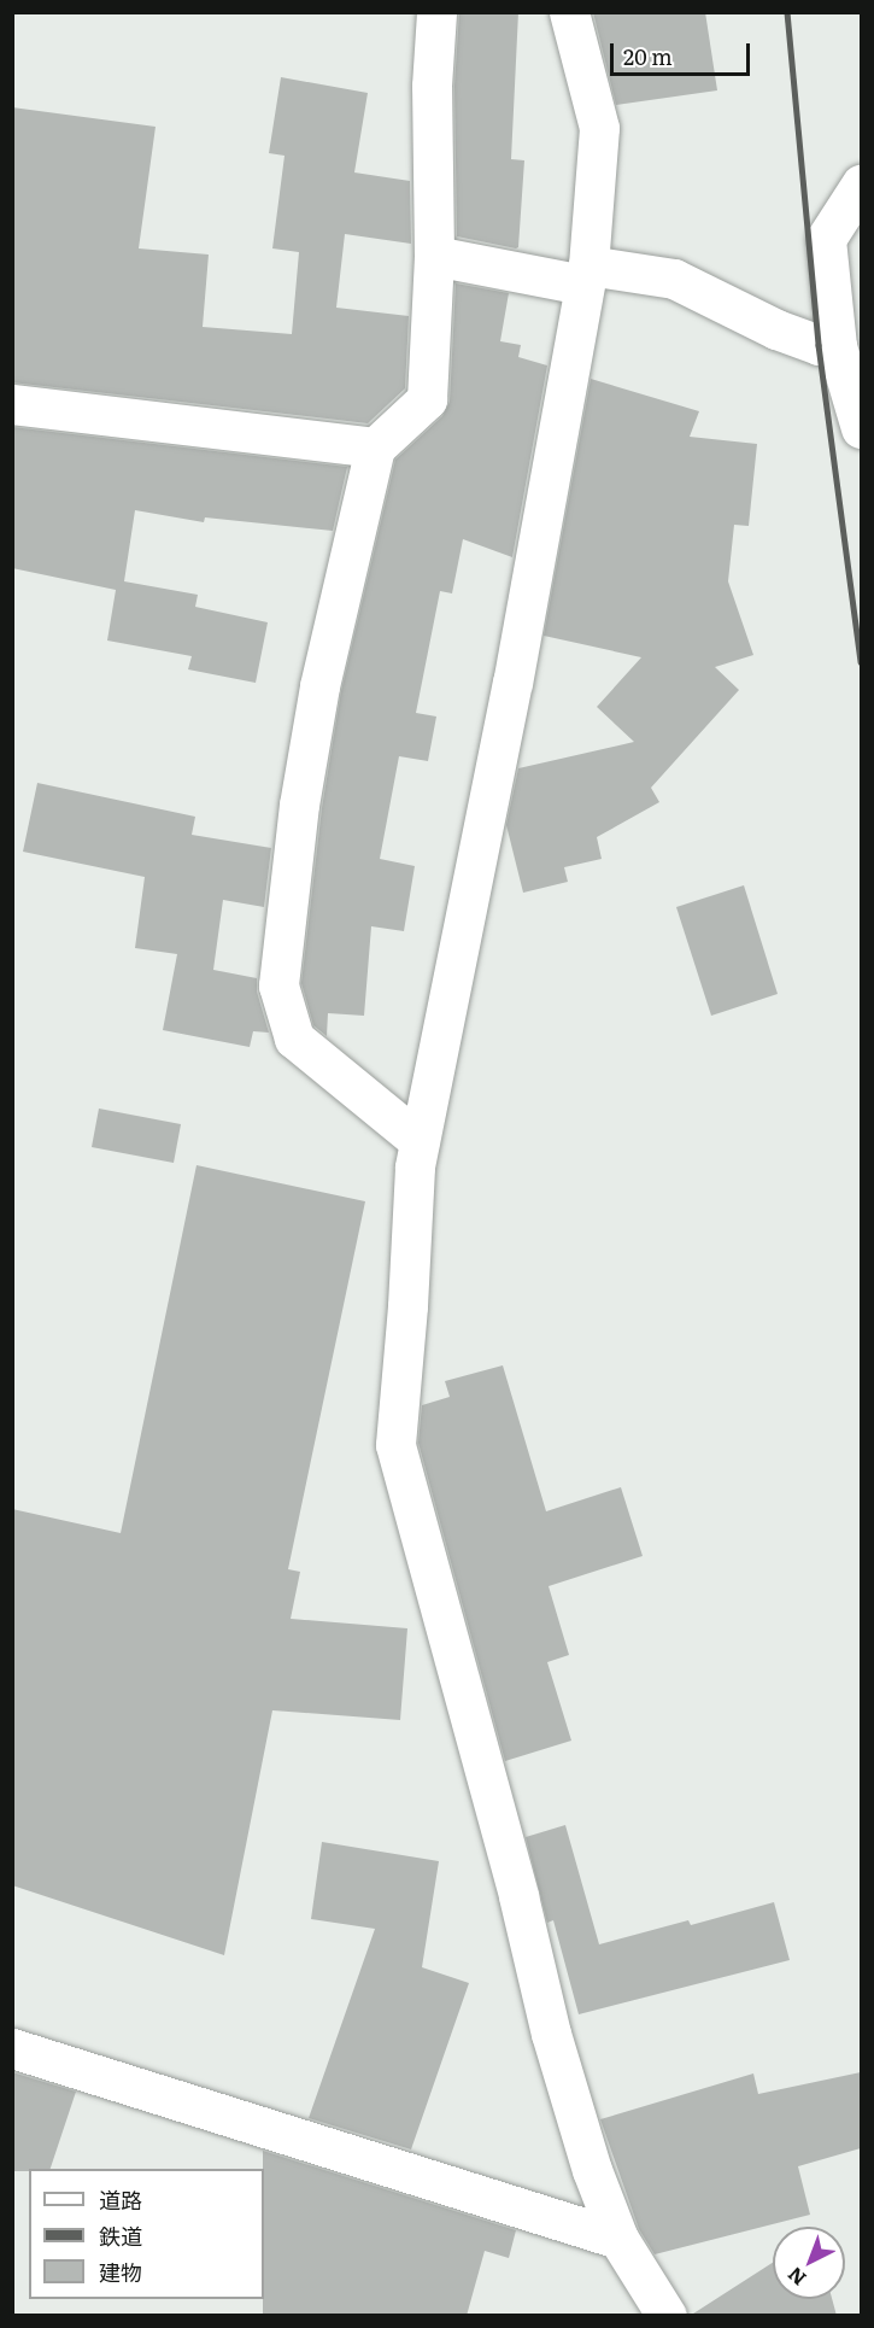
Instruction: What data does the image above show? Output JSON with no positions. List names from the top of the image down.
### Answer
{
  "legend": ["道路", "鉄道", "建物"],
  "scale_bar": "20 m",
  "north": "bottom left"
}
